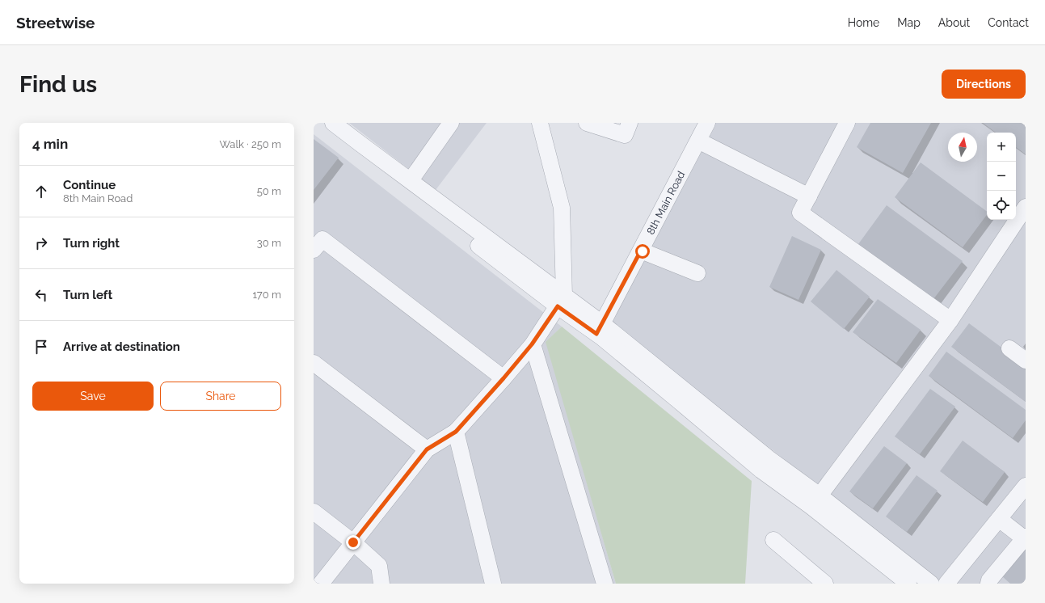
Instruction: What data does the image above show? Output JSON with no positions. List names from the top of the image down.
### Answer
{
  "streets": {
    "street": ["8th Main Road"]
  },
  "north": "top",
  "page": {
    "header": "Streetwise",
    "nav": [
      "Home",
      "Map",
      "About",
      "Contact"
    ],
    "buttons": [
      "Directions",
      ["Save", "Share"]
    ],
    "title": "Find us",
    "heading": ["4 min", "Walk · 250 m"],
    "map_buttons": ["+", "−"],
    "list": [
      ["Continue", "8th Main Road", "50 m"],
      ["Turn right", "30 m"],
      ["Turn left", "170 m"],
      "Arrive at destination"
    ]
  }
}
